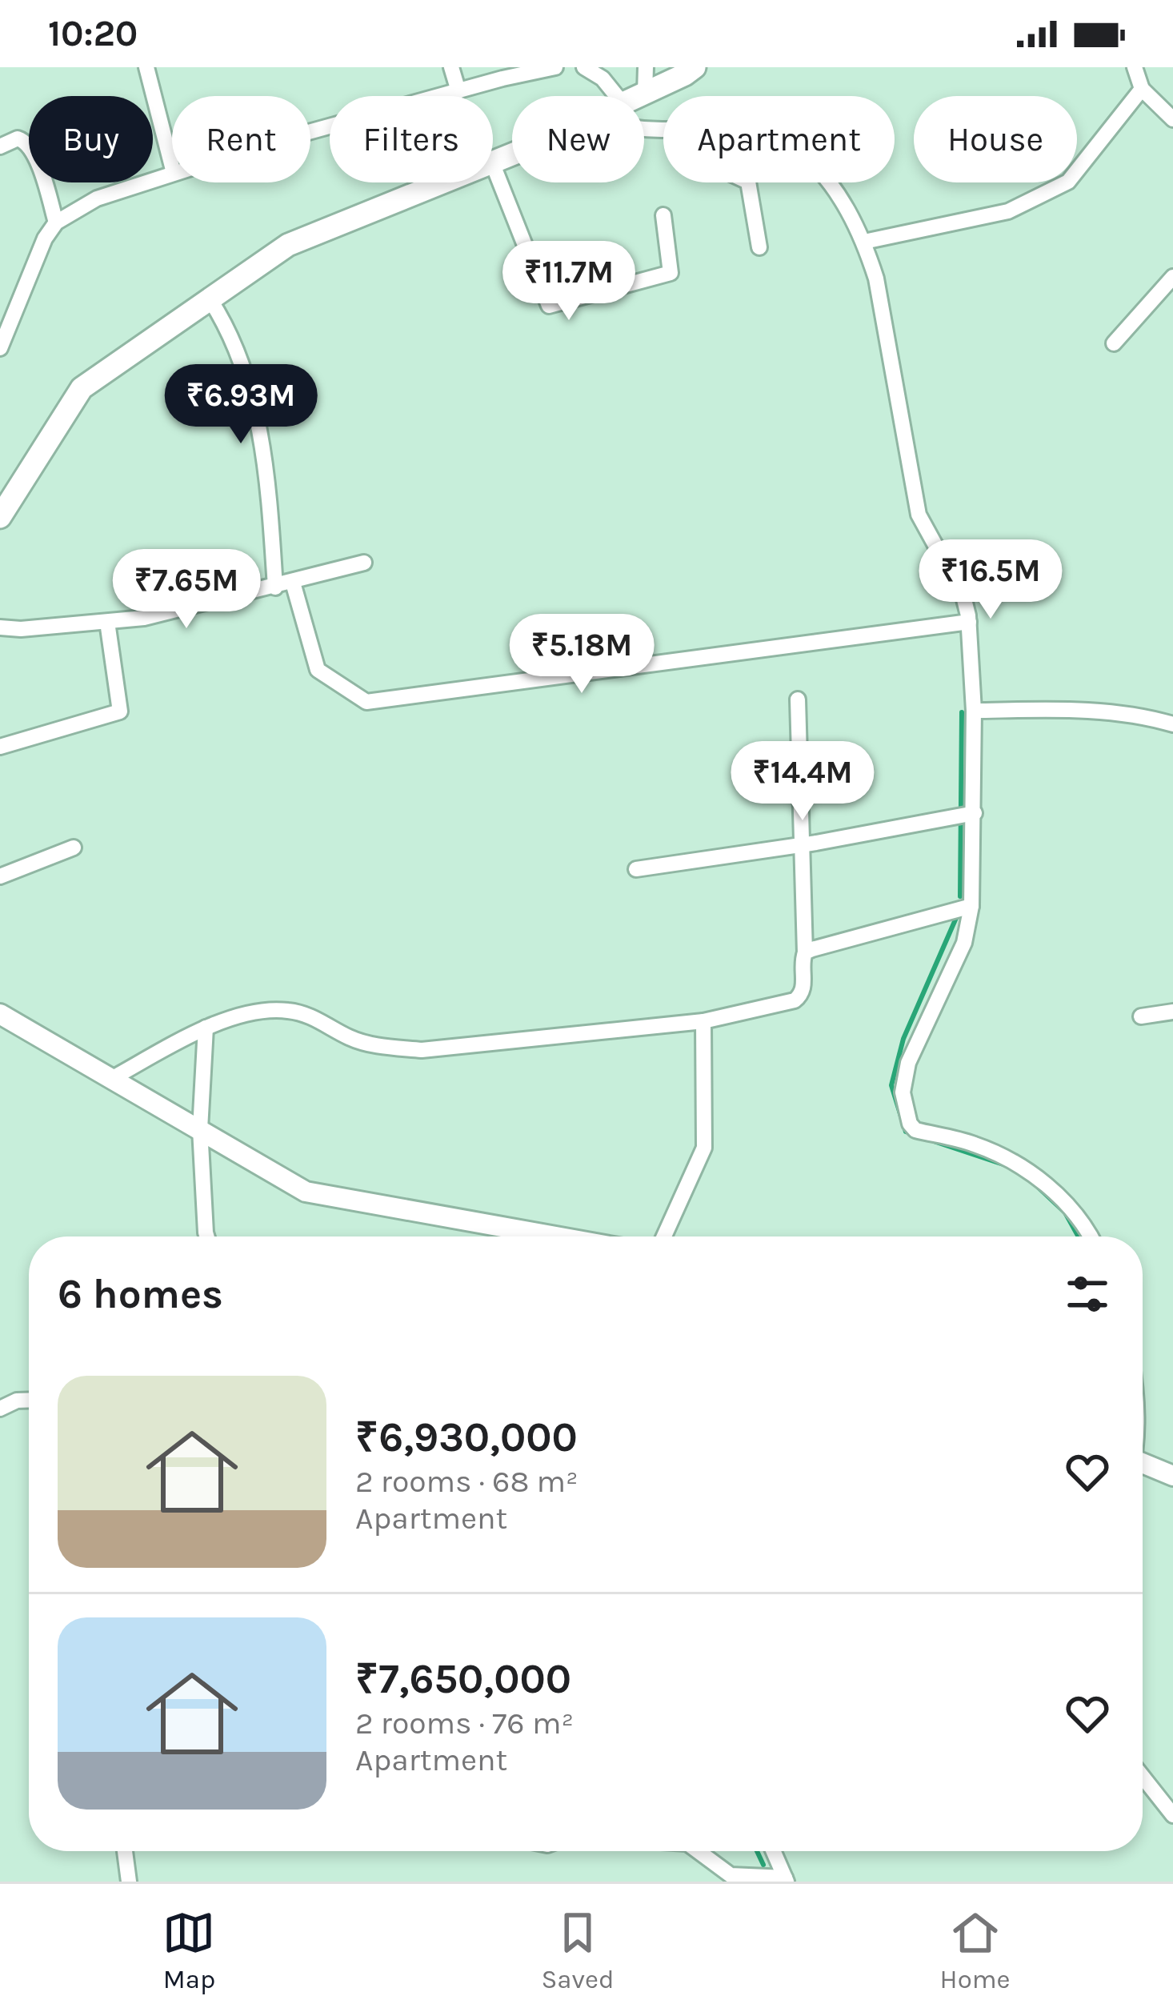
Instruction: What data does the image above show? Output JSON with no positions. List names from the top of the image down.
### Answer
{
  "page": {
    "status": "10:20",
    "chip": [
      "Buy",
      "Rent",
      "Filters",
      "New",
      "Apartment",
      "House"
    ],
    "price": [
      "₹11.7M",
      "₹6.93M",
      "₹16.5M",
      "₹7.65M",
      "₹5.18M",
      "₹14.4M"
    ],
    "heading": "6 homes",
    "list": [
      {
        "name": "₹6,930,000",
        "note": "2 rooms · 68 m² · Apartment"
      },
      {
        "name": "₹7,650,000",
        "note": "2 rooms · 76 m² · Apartment"
      }
    ],
    "tabs": ["Map", "Saved", "Home"]
  }
}
